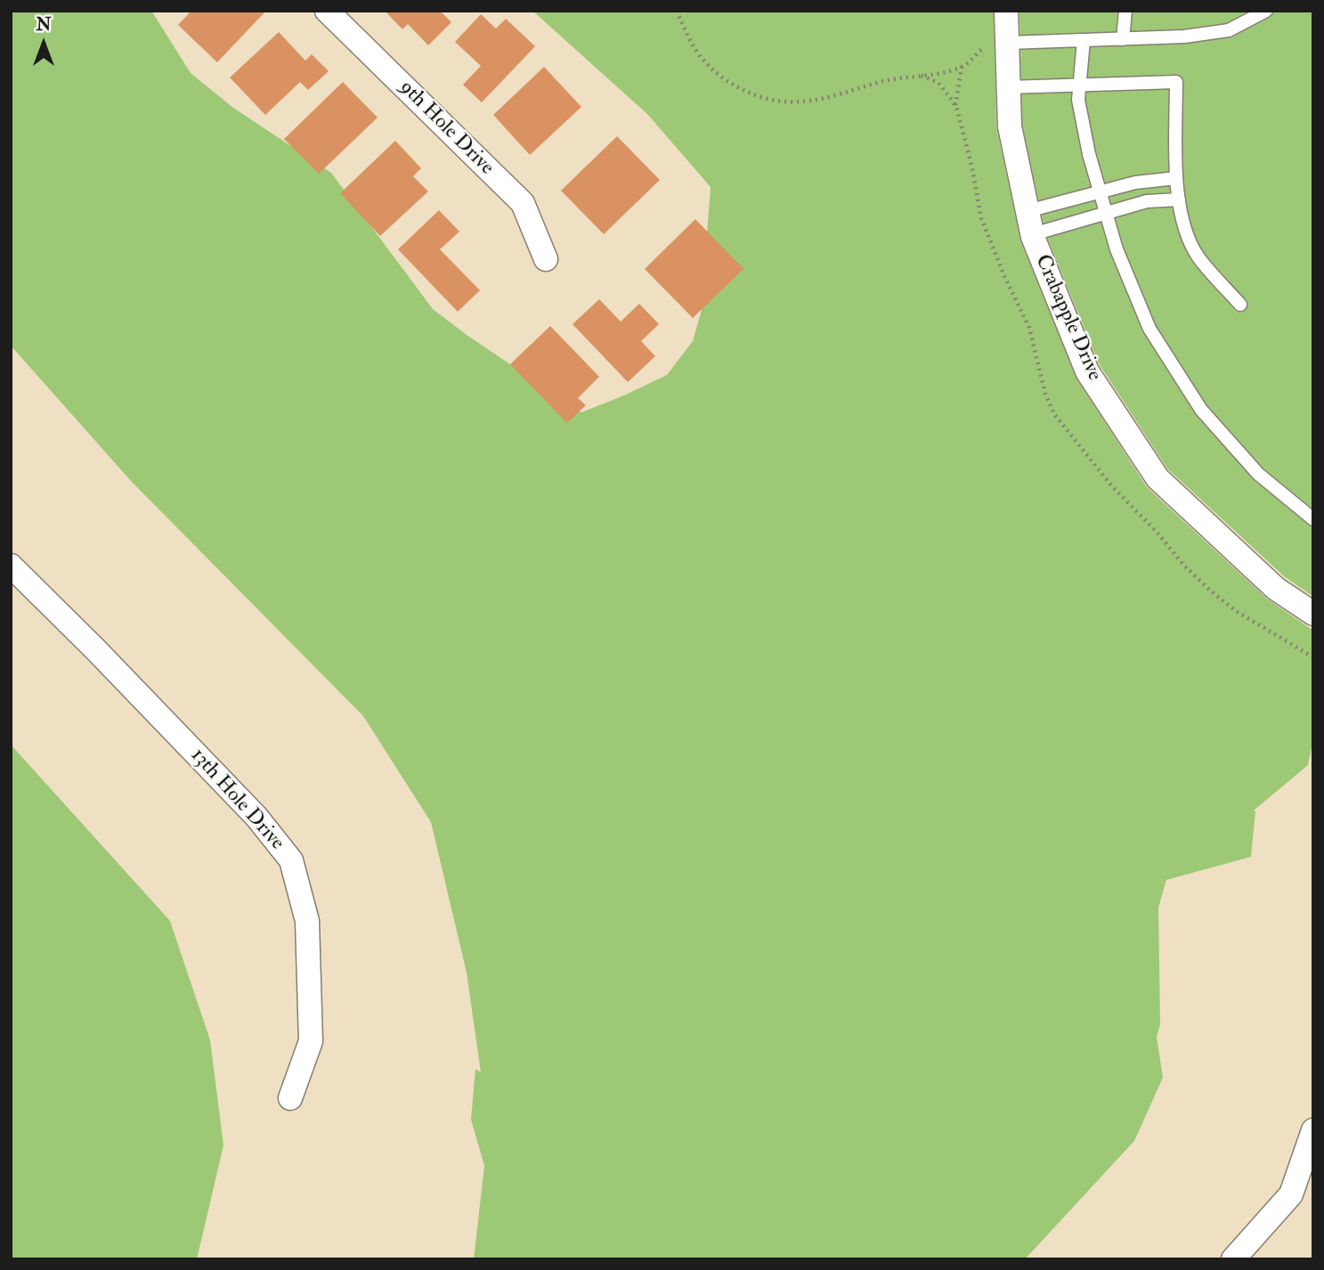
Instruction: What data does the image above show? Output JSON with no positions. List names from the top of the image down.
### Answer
{
  "streets": {
    "street": ["9th Hole Drive", "Crabapple Drive", "13th Hole Drive"]
  },
  "north": "top"
}
